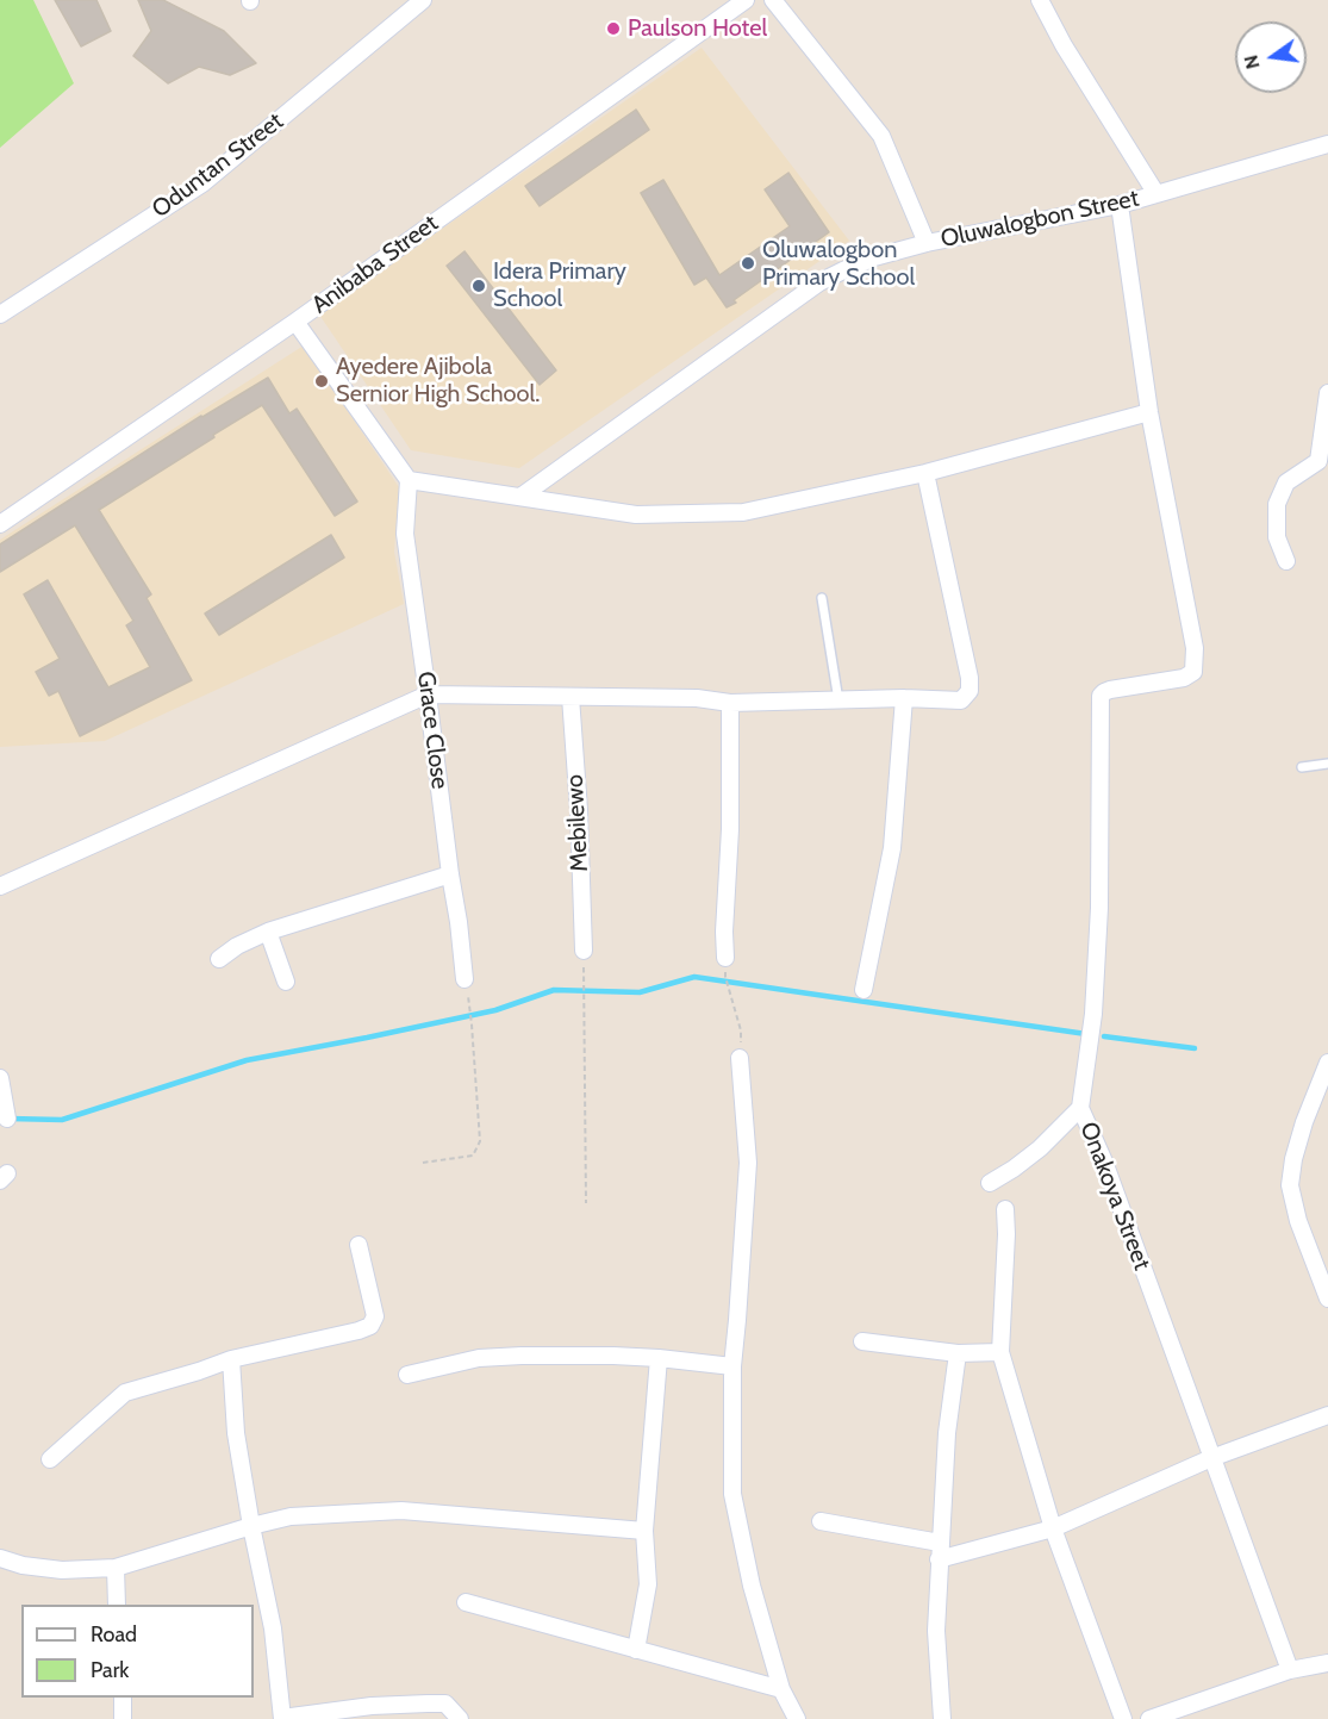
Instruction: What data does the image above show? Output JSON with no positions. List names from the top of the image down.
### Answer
{
  "streets": {
    "street": [
      "Oduntan Street",
      "Oluwalogbon Street",
      "Anibaba Street",
      "Grace Close",
      "Mebilewo",
      "Onakoya Street"
    ]
  },
  "places": [
    "Paulson Hotel",
    "Oluwalogbon Primary School",
    "Idera Primary School",
    "Ayedere Ajibola Sernior High School."
  ],
  "legend": ["Road", "Park"],
  "north": "left"
}
